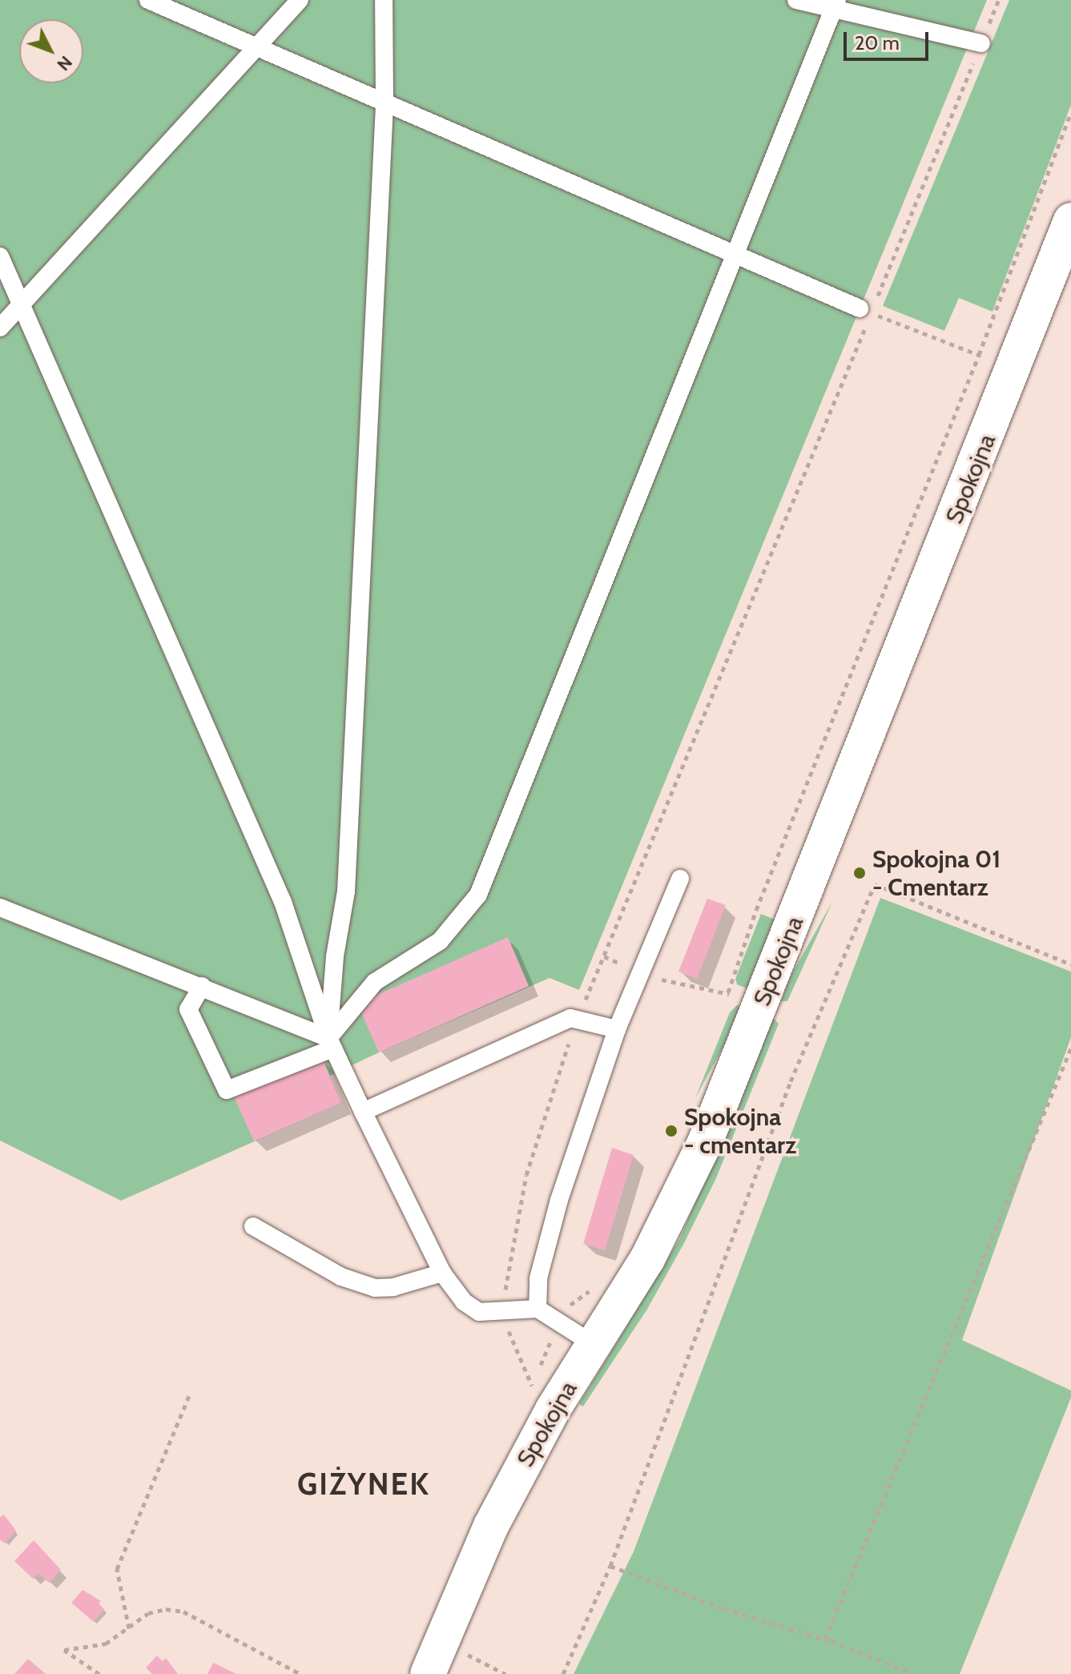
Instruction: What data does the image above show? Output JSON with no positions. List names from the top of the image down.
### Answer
{
  "streets": {
    "street": ["Spokojna"]
  },
  "districts": ["GIŻYNEK"],
  "places": ["Spokojna 01 - Cmentarz", "Spokojna - cmentarz"],
  "scale_bar": "20 m",
  "north": "bottom right"
}
